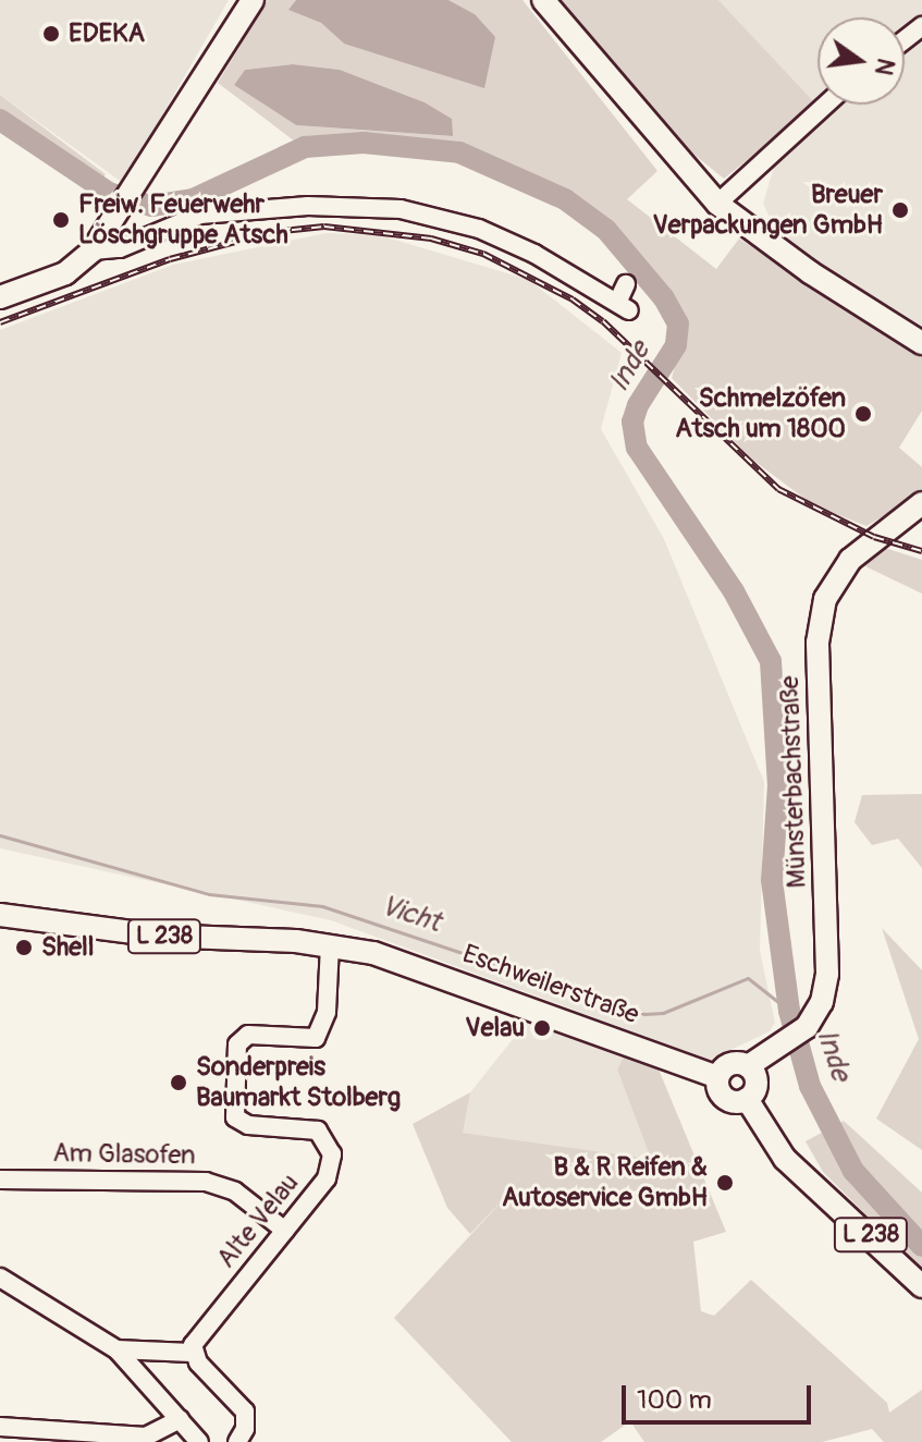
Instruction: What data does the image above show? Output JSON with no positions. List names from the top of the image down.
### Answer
{
  "streets": {
    "main road": ["Münsterbachstraße", "L 238", "Eschweilerstraße"],
    "street": ["Am Glasofen", "Alte Velau"]
  },
  "crossings": [
    ["Münsterbachstraße", "L 238"],
    ["Münsterbachstraße", "Eschweilerstraße"],
    ["L 238", "Eschweilerstraße"],
    ["Eschweilerstraße", "Alte Velau"],
    ["Am Glasofen", "Alte Velau"]
  ],
  "water": ["Inde", "Vicht"],
  "places": [
    "EDEKA",
    "Breuer Verpackungen GmbH",
    "Freiw. Feuerwehr Löschgruppe Atsch",
    "Schmelzöfen Atsch um 1800",
    "Shell",
    "Velau",
    "Sonderpreis Baumarkt Stolberg",
    "B & R Reifen & Autoservice GmbH"
  ],
  "scale_bar": "100 m",
  "north": "right"
}
